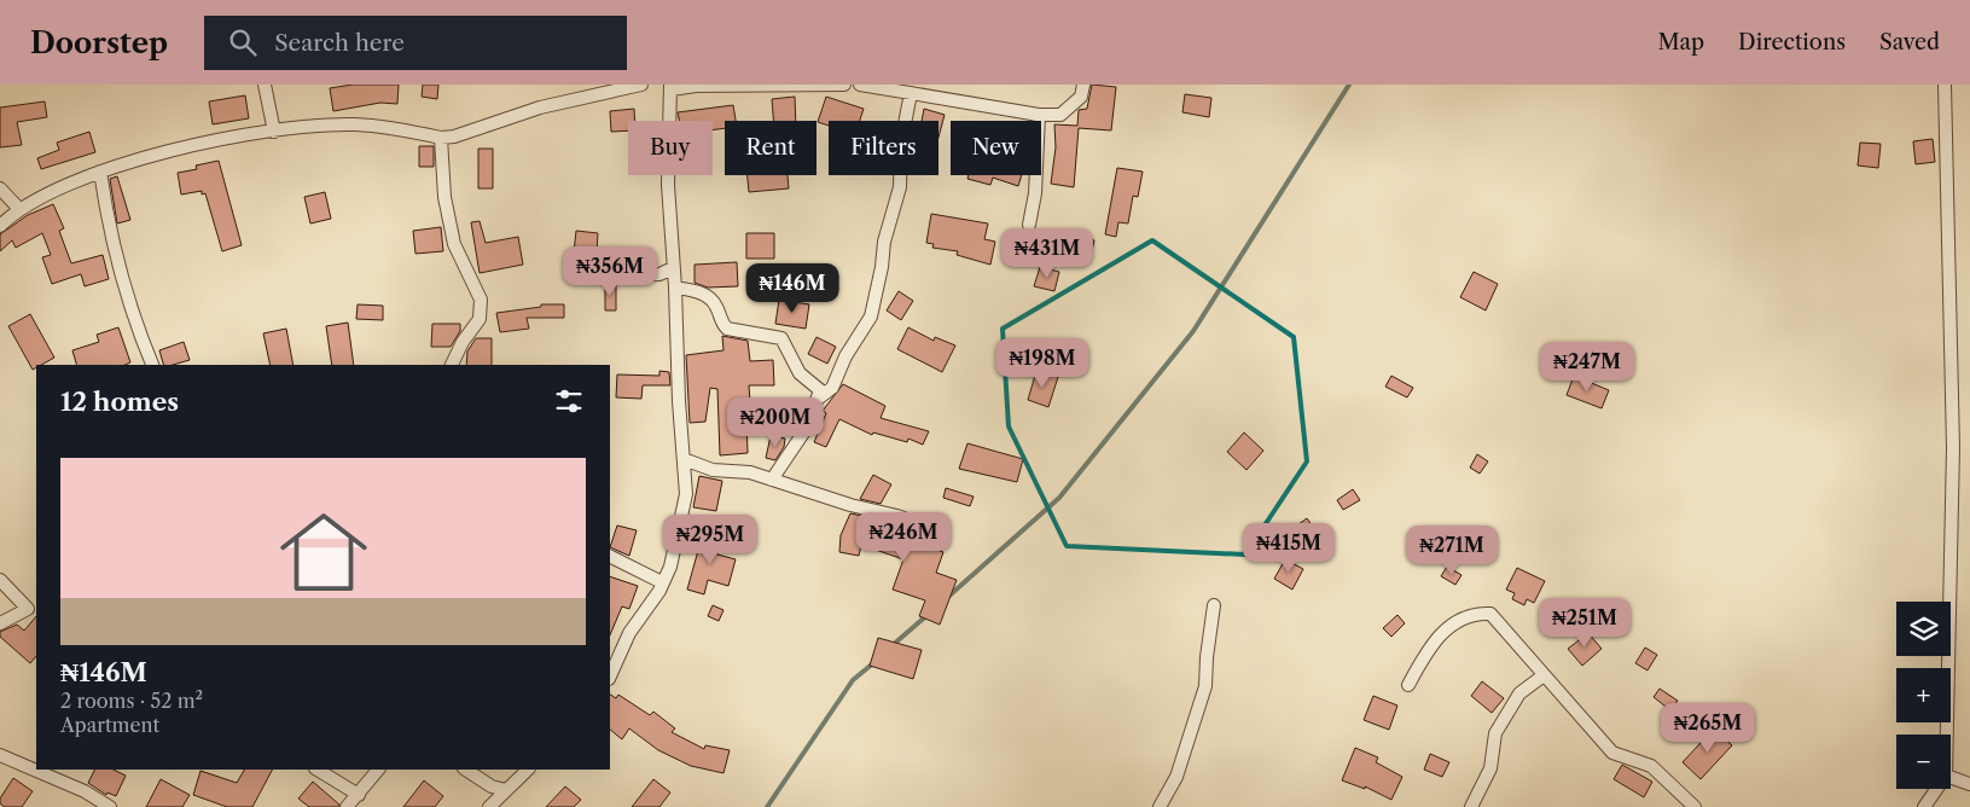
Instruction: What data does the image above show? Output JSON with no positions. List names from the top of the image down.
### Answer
{
  "page": {
    "header": "Doorstep",
    "search": "Search here",
    "nav": ["Map", "Directions", "Saved"],
    "chip": [
      "Buy",
      "Rent",
      "Filters",
      "New"
    ],
    "price": [
      "₦431M",
      "₦356M",
      "₦146M",
      "₦198M",
      "₦247M",
      "₦200M",
      "₦246M",
      "₦295M",
      "₦415M",
      "₦271M",
      "₦251M",
      "₦265M"
    ],
    "heading": "12 homes",
    "list": [
      {
        "name": "₦146M",
        "note": "2 rooms · 52 m² · Apartment"
      }
    ],
    "map_buttons": ["+", "−"]
  }
}
